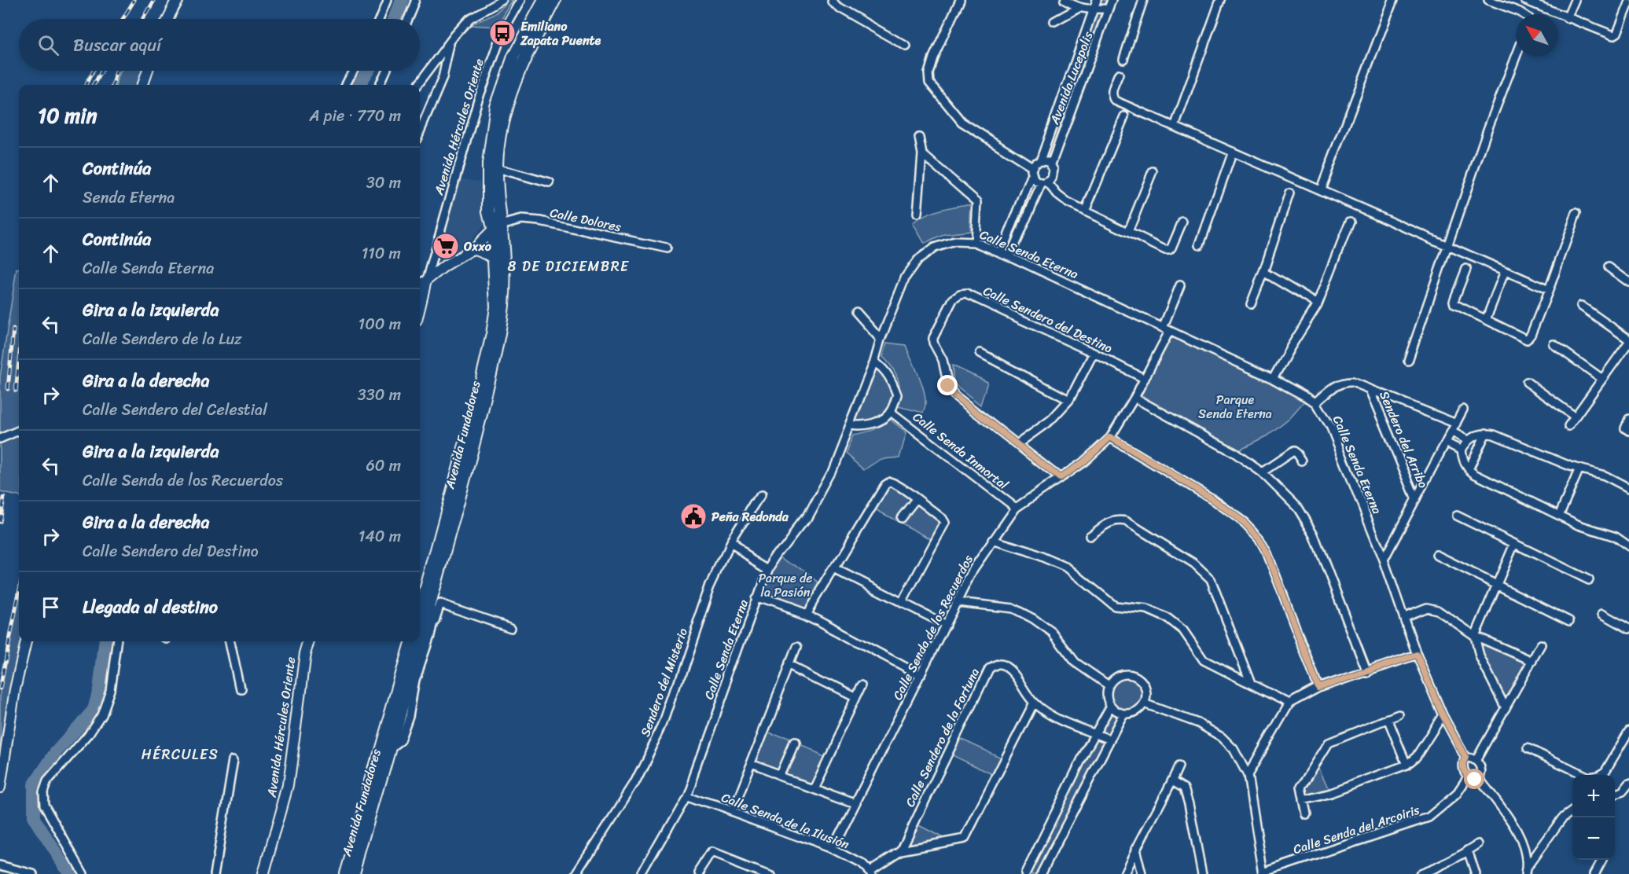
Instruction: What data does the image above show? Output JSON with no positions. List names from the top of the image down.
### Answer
{
  "streets": {
    "main road": ["Avenida Fundadores"],
    "street": [
      "Avenida Lucepolis",
      "Avenida Hércules Oriente",
      "Calle Dolores",
      "Calle Senda Eterna",
      "Calle Sendero del Destino",
      "Sendero del Arribo",
      "Calle Senda Inmortal",
      "Calle Senda de los Recuerdos",
      "Sendero del Misterio",
      "Calle Sendero de la Fortuna",
      "Calle Senda de la Ilusión",
      "Calle Senda del Arcoiris"
    ]
  },
  "crossings": [
    ["Avenida Lucepolis", "Calle Senda Eterna"],
    ["Calle Dolores", "Avenida Fundadores"],
    ["Calle Senda Eterna", "Calle Senda de los Recuerdos"],
    ["Calle Senda Eterna", "Calle Senda de la Ilusión"],
    ["Calle Senda Eterna", "Calle Senda del Arcoiris"],
    ["Calle Sendero del Destino", "Calle Senda de los Recuerdos"],
    ["Calle Senda Inmortal", "Calle Senda de los Recuerdos"],
    ["Calle Senda de los Recuerdos", "Calle Senda de la Ilusión"]
  ],
  "districts": ["8 DE DICIEMBRE", "HÉRCULES"],
  "parks": ["Parque Senda Eterna", "Parque de la Pasión"],
  "places": {
    "bus stop": ["Emiliano Zapata Puente"],
    "supermarket": ["Oxxo"],
    "public building": ["Peña Redonda"]
  },
  "north": "top left",
  "page": {
    "search": "Buscar aquí",
    "heading": ["10 min", "A pie · 770 m"],
    "list": [
      ["Continúa", "Senda Eterna", "30 m"],
      ["Continúa", "Calle Senda Eterna", "110 m"],
      ["Gira a la izquierda", "Calle Sendero de la Luz", "100 m"],
      ["Gira a la derecha", "Calle Sendero del Celestial", "330 m"],
      ["Gira a la izquierda", "Calle Senda de los Recuerdos", "60 m"],
      ["Gira a la derecha", "Calle Sendero del Destino", "140 m"],
      "Llegada al destino"
    ],
    "map_buttons": ["+", "−"]
  }
}
